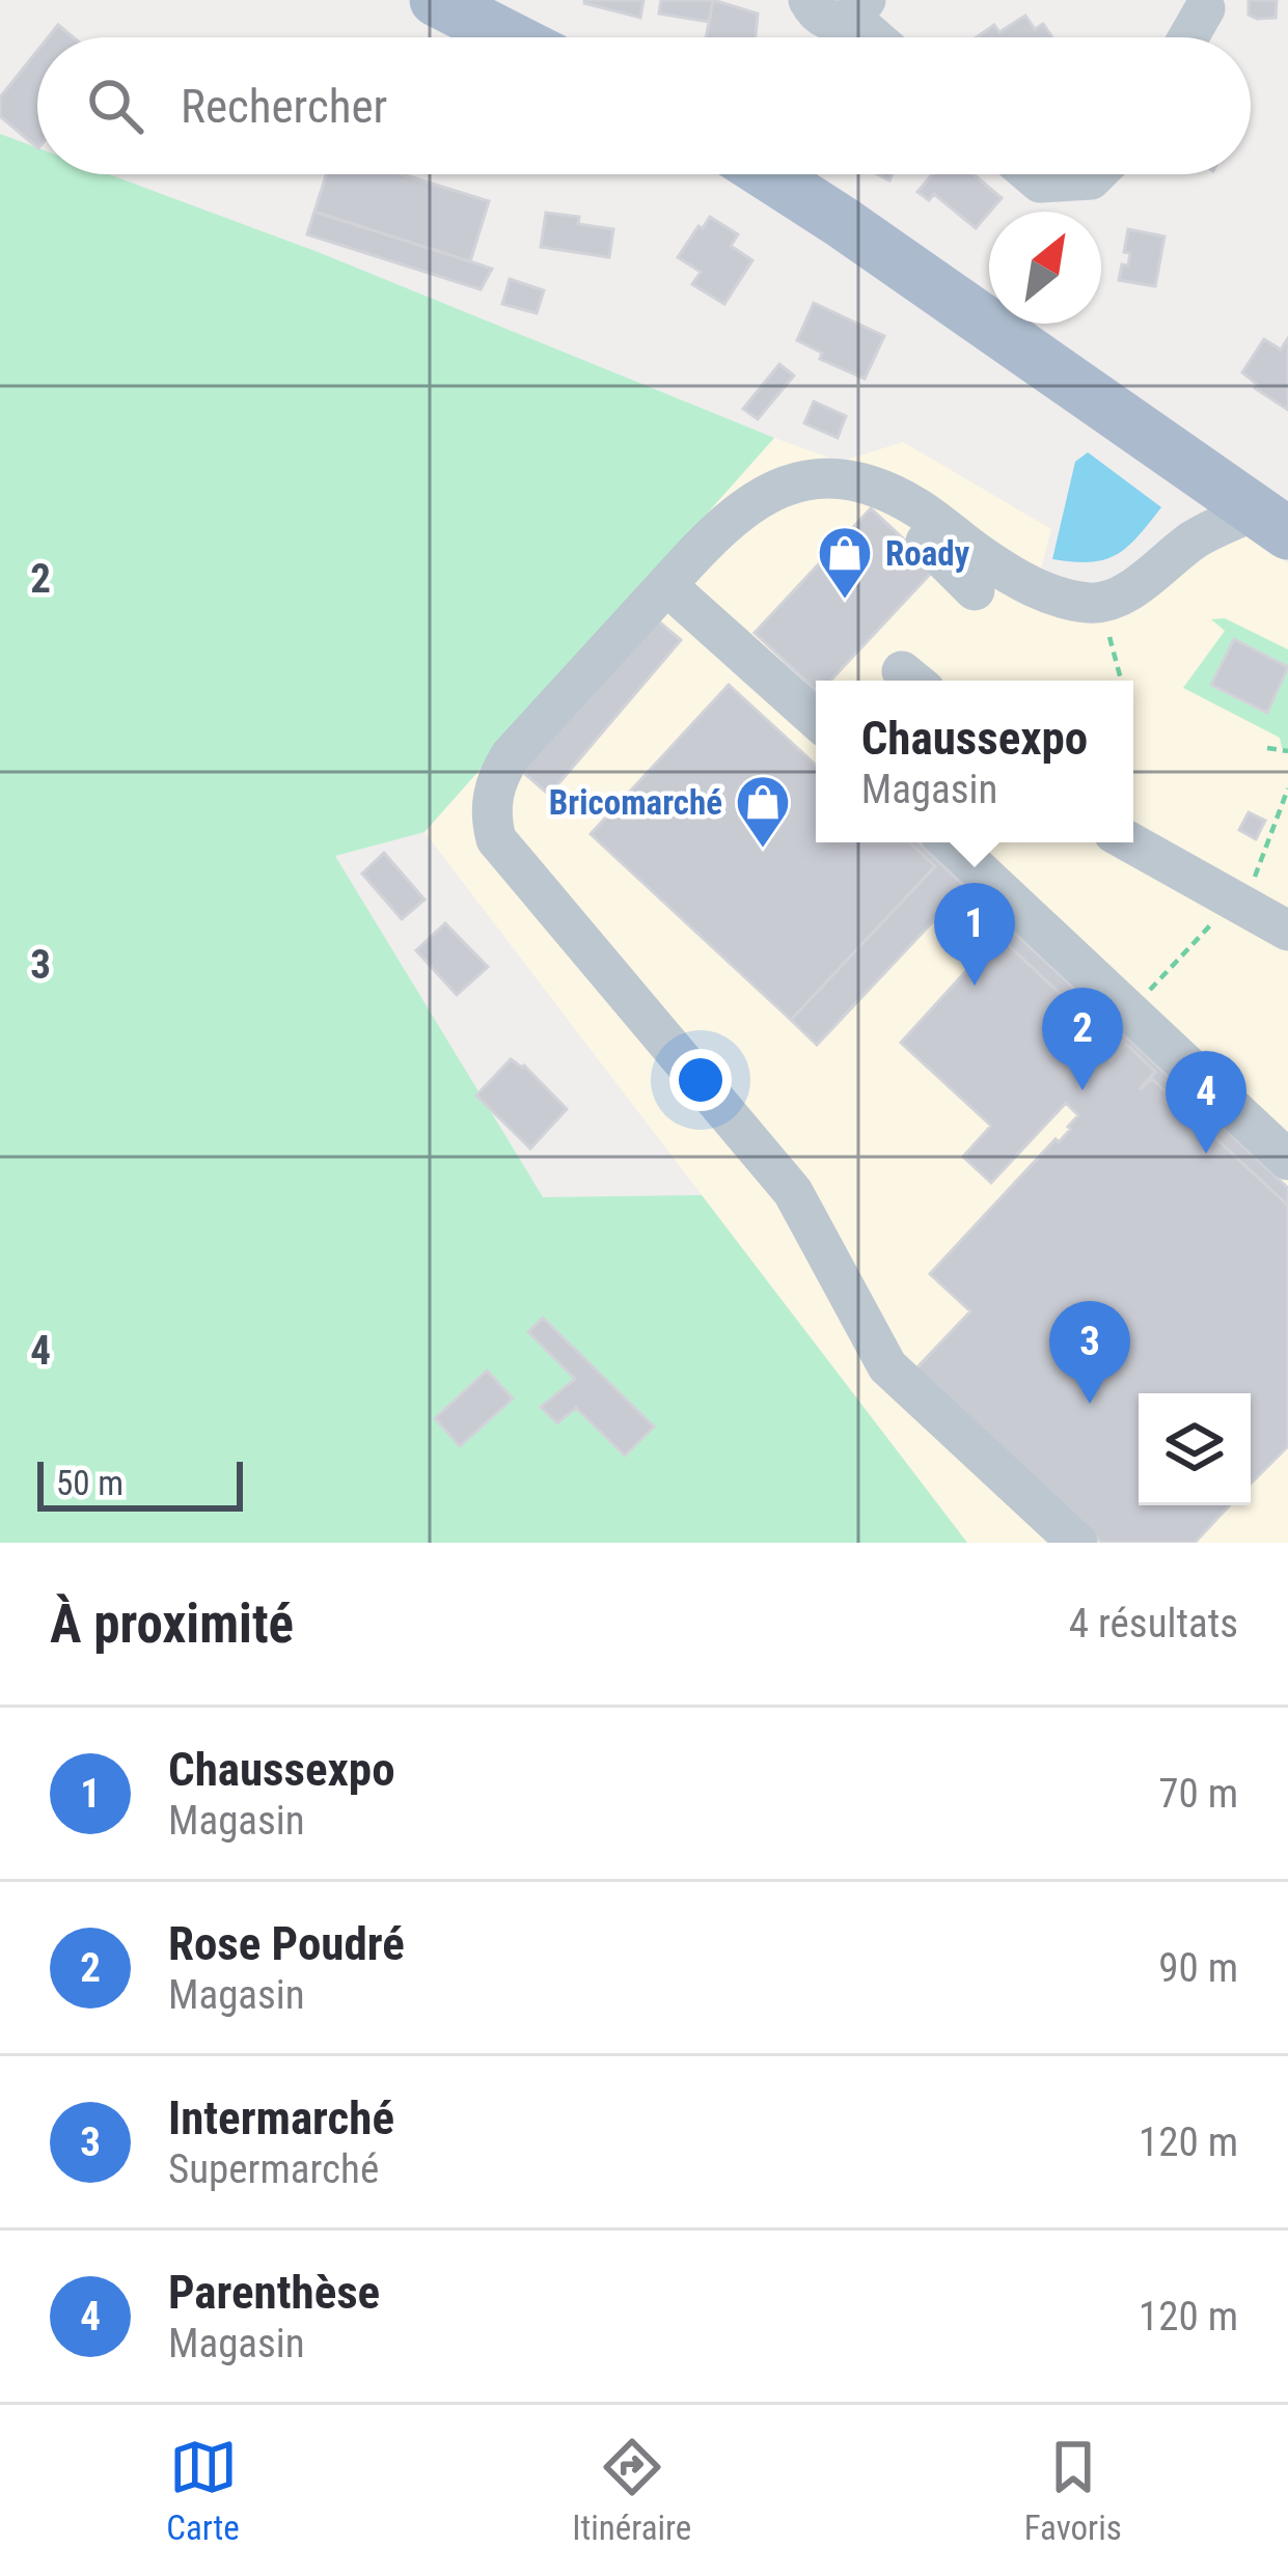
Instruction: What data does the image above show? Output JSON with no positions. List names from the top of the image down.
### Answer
{
  "places": {
    "shop": ["Roady", "Bricomarché"]
  },
  "scale_bar": "50 m",
  "north": "top right",
  "page": {
    "search": "Rechercher",
    "popup": ["Chaussexpo", "Magasin"],
    "pins": [
      "1",
      "2",
      "4",
      "3"
    ],
    "scale": "50 m",
    "heading": ["À proximité", "4 résultats"],
    "list": [
      {
        "mark": "1",
        "name": "Chaussexpo",
        "note": "Magasin",
        "value": "70 m"
      },
      {
        "mark": "2",
        "name": "Rose Poudré",
        "note": "Magasin",
        "value": "90 m"
      },
      {
        "mark": "3",
        "name": "Intermarché",
        "note": "Supermarché",
        "value": "120 m"
      },
      {
        "mark": "4",
        "name": "Parenthèse",
        "note": "Magasin",
        "value": "120 m"
      }
    ],
    "nav": ["Carte", "Itinéraire", "Favoris"]
  },
  "grid": {
    "rows": ["2", "3", "4"]
  }
}
